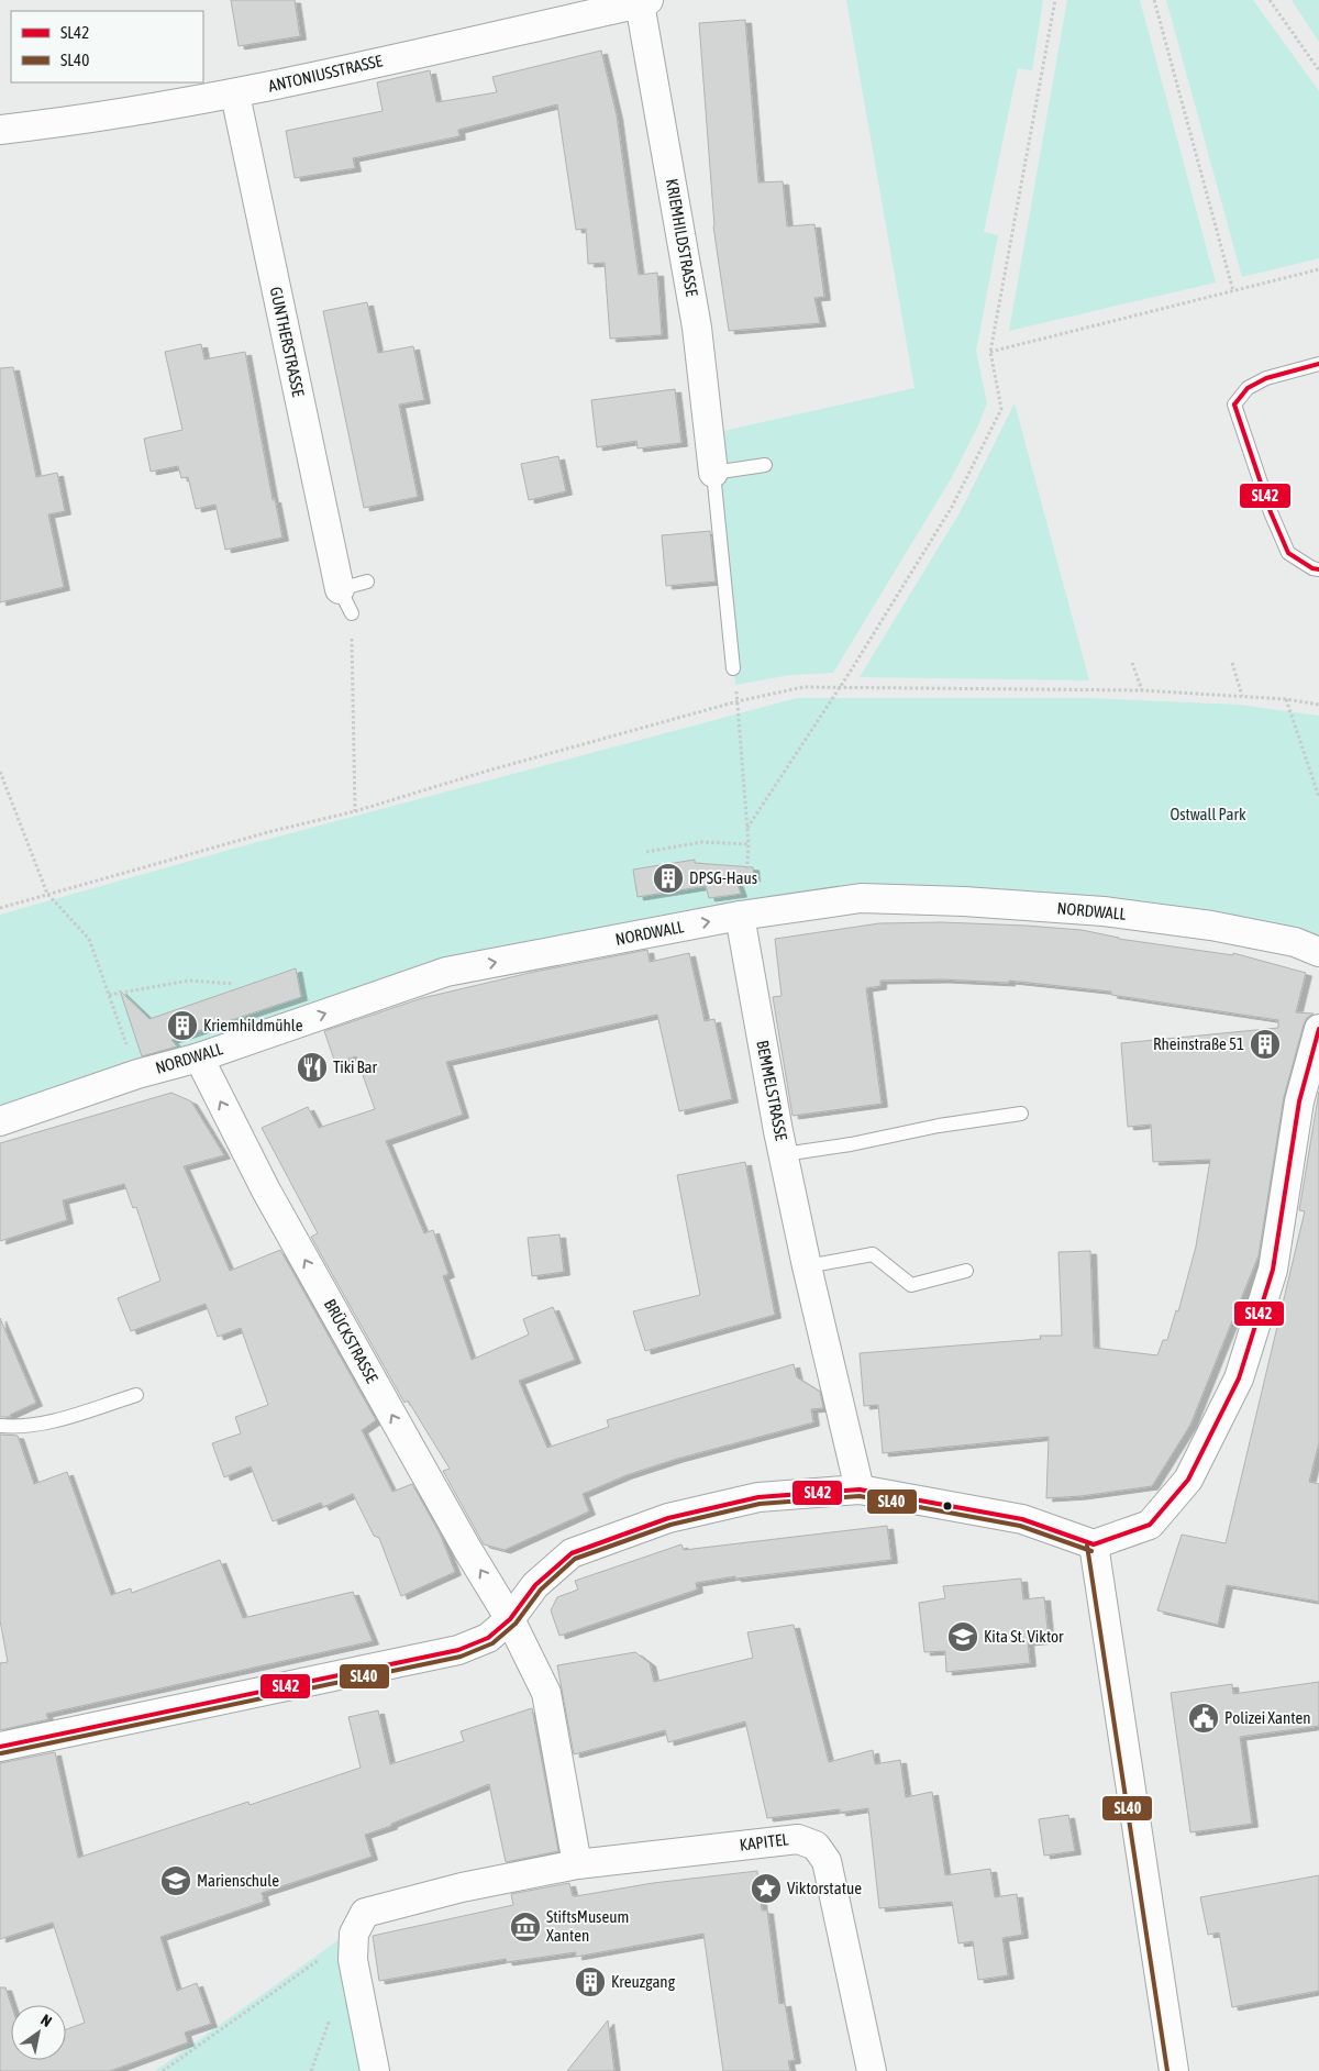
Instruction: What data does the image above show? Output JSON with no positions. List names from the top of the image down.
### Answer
{
  "streets": {
    "street": [
      "ANTONIUSSTRASSE",
      "KRIEMHILDSTRASSE",
      "GUNTHERSTRASSE",
      "NORDWALL",
      "BEMMELSTRASSE",
      "BRÜCKSTRASSE",
      "KAPITEL"
    ]
  },
  "crossings": [
    ["ANTONIUSSTRASSE", "KRIEMHILDSTRASSE"],
    ["ANTONIUSSTRASSE", "GUNTHERSTRASSE"],
    ["NORDWALL", "BEMMELSTRASSE"],
    ["NORDWALL", "BRÜCKSTRASSE"]
  ],
  "one_way": ["NORDWALL", "BRÜCKSTRASSE"],
  "parks": ["Ostwall Park"],
  "places": {
    "building": [
      "DPSG-Haus",
      "Kriemhildmühle",
      "Rheinstraße 51",
      "Kreuzgang"
    ],
    "restaurant": ["Tiki Bar"],
    "school or university": ["Kita St. Viktor", "Marienschule"],
    "public building": ["Polizei Xanten"],
    "place": ["Viktorstatue"],
    "museum": ["StiftsMuseum Xanten"]
  },
  "lines": ["transit line SL42", "transit line SL40"],
  "legend": ["SL42", "SL40"],
  "north": "top right"
}
